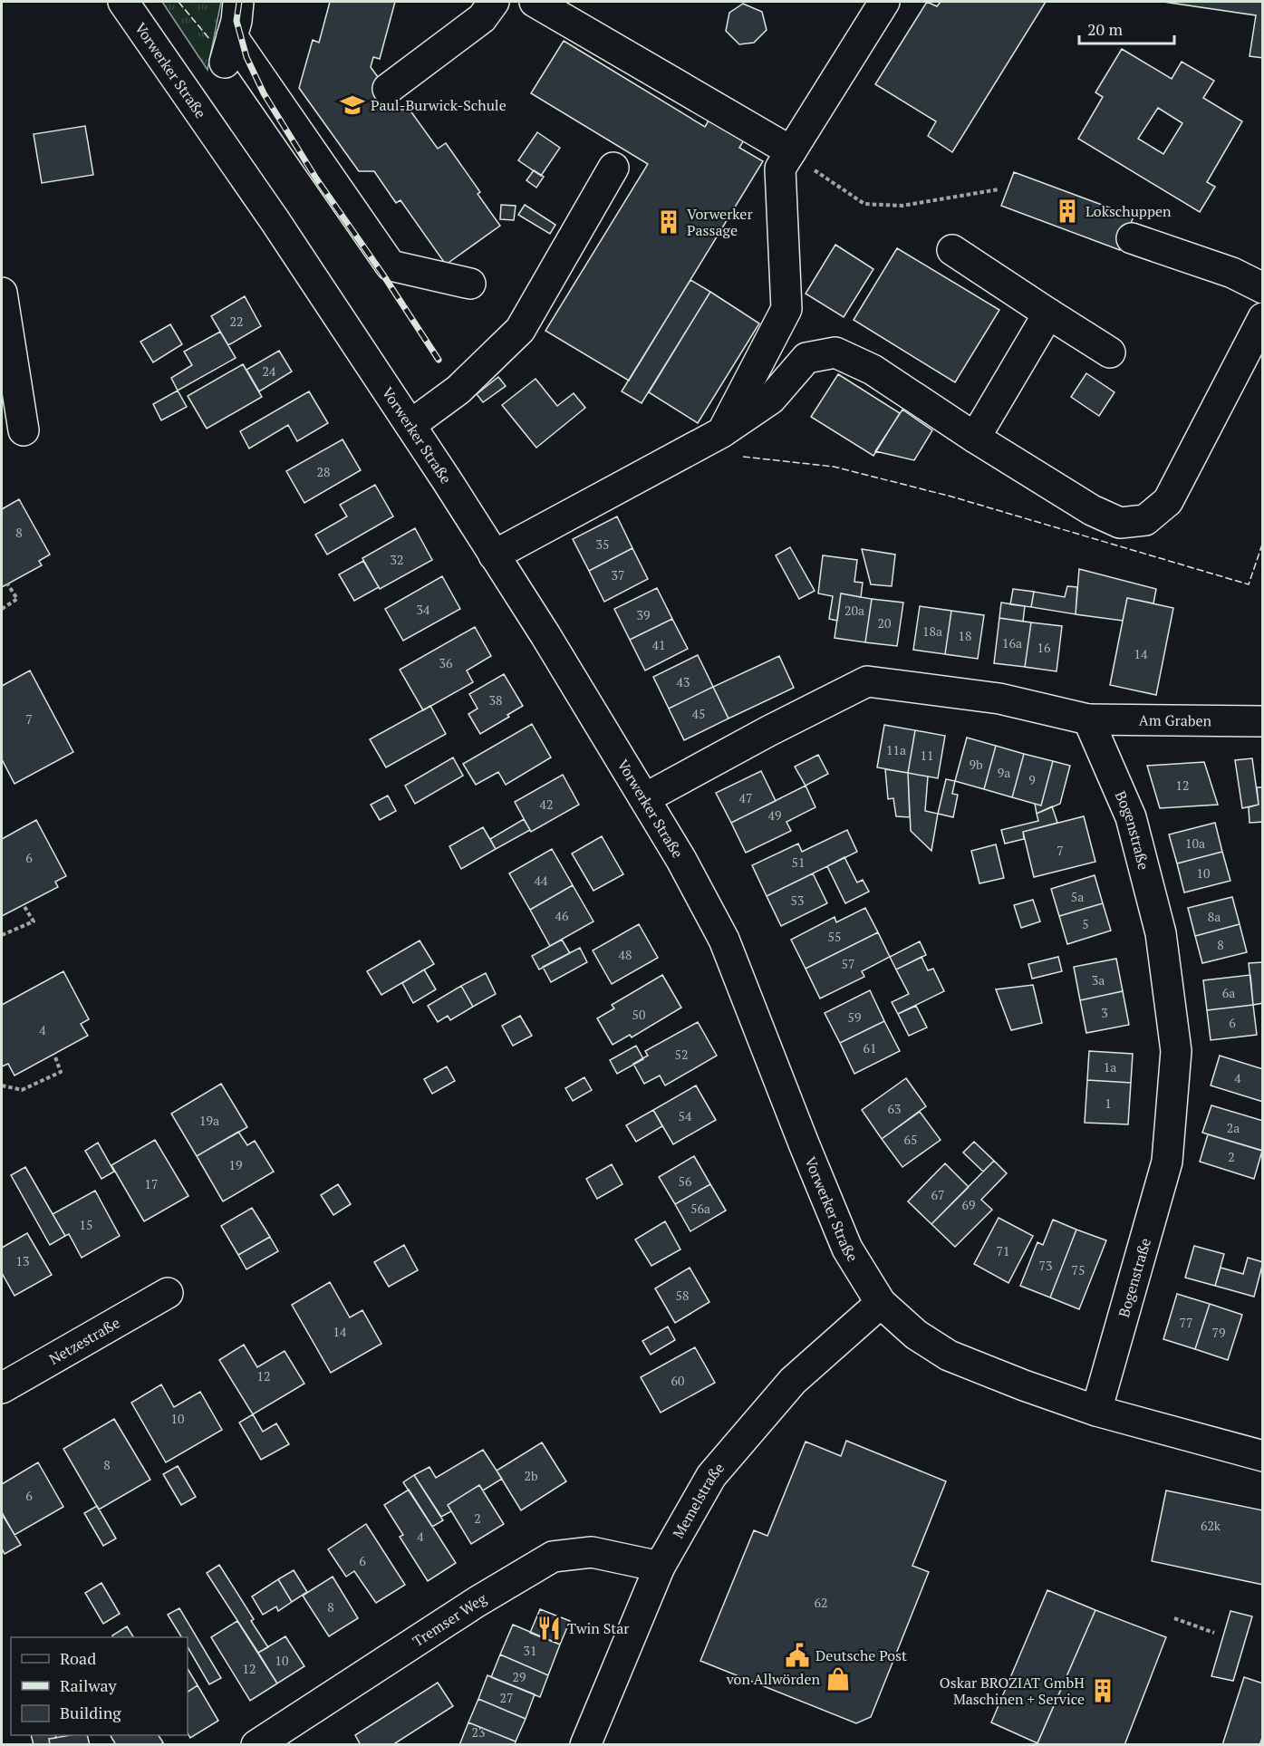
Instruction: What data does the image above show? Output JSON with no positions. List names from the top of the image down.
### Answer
{
  "streets": {
    "street": [
      "Vorwerker Straße",
      "Am Graben",
      "Bogenstraße",
      "Netzestraße",
      "Memelstraße",
      "Tremser Weg"
    ]
  },
  "crossings": [
    ["Vorwerker Straße", "Bogenstraße"],
    ["Vorwerker Straße", "Memelstraße"],
    ["Am Graben", "Bogenstraße"],
    ["Memelstraße", "Tremser Weg"]
  ],
  "places": {
    "school or university": ["Paul-Burwick-Schule"],
    "building": ["Lokschuppen", "Vorwerker Passage", "Oskar BROZIAT GmbH Maschinen + Service"],
    "restaurant": ["Twin Star"],
    "public building": ["Deutsche Post"],
    "shop": ["von Allwörden"]
  },
  "house_numbers": [
    "22",
    "24",
    "28",
    "8",
    "35",
    "32",
    "37",
    "34",
    "20a",
    "39",
    "20",
    "18a",
    "18",
    "16a",
    "41",
    "16",
    "14",
    "36",
    "43",
    "38",
    "45",
    "7",
    "11a",
    "11",
    "9b",
    "9a",
    "9",
    "12",
    "47",
    "42",
    "49",
    "10a",
    "7",
    "6",
    "51",
    "10",
    "44",
    "5a",
    "53",
    "46",
    "8a",
    "5",
    "55",
    "8",
    "48",
    "57",
    "3a",
    "6a",
    "3",
    "50",
    "59",
    "6",
    "4",
    "61",
    "52",
    "1a",
    "4",
    "1",
    "63",
    "54",
    "19a",
    "2a",
    "65",
    "2",
    "19",
    "56",
    "17",
    "67",
    "69",
    "56a",
    "15",
    "71",
    "13",
    "73",
    "75",
    "58",
    "77",
    "14",
    "79",
    "12",
    "60",
    "10",
    "8",
    "2b",
    "6",
    "2",
    "62k",
    "4",
    "6",
    "62",
    "8",
    "31",
    "10",
    "12",
    "29",
    "27",
    "23"
  ],
  "legend": ["Road", "Railway", "Building"],
  "scale_bar": "20 m"
}
